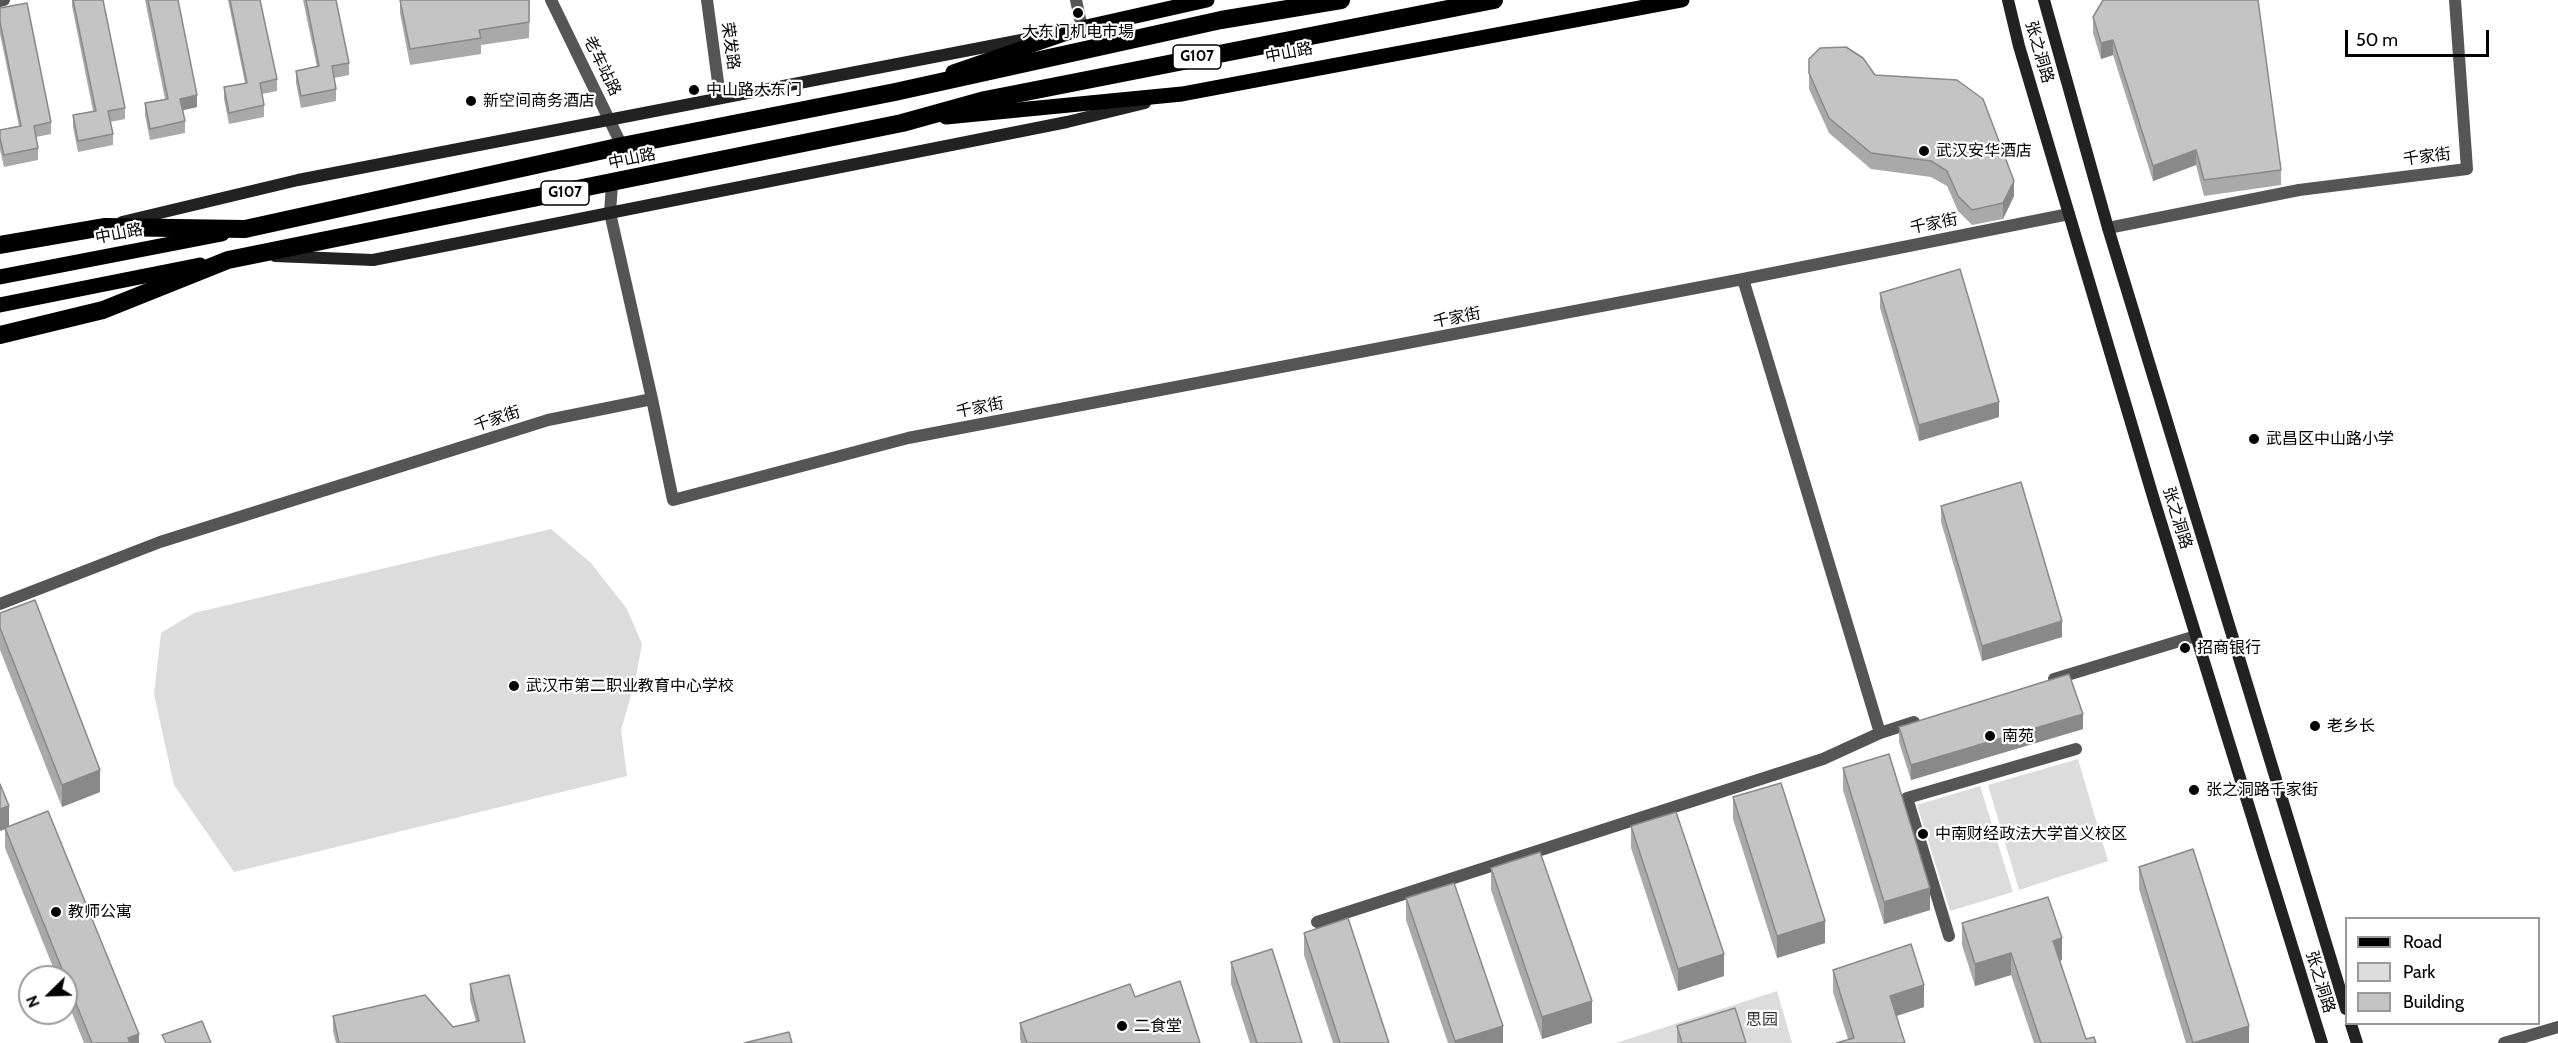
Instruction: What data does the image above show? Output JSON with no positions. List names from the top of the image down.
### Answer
{
  "streets": {
    "highway": ["中山路", "G107"],
    "main road": ["张之洞路"],
    "street": ["荣发路", "老车站路", "千家街"]
  },
  "crossings": [
    ["张之洞路", "千家街"],
    ["中山路", "老车站路"]
  ],
  "parks": ["思园"],
  "places": [
    "大东门机电市場",
    "中山路大东门",
    "新空间商务酒店",
    "武汉安华酒店",
    "武昌区中山路小学",
    "招商银行",
    "武汉市第二职业教育中心学校",
    "老乡长",
    "南苑",
    "张之洞路千家街",
    "中南财经政法大学首义校区",
    "教师公寓",
    "二食堂"
  ],
  "legend": ["Road", "Park", "Building"],
  "scale_bar": "50 m",
  "north": "bottom left"
}
